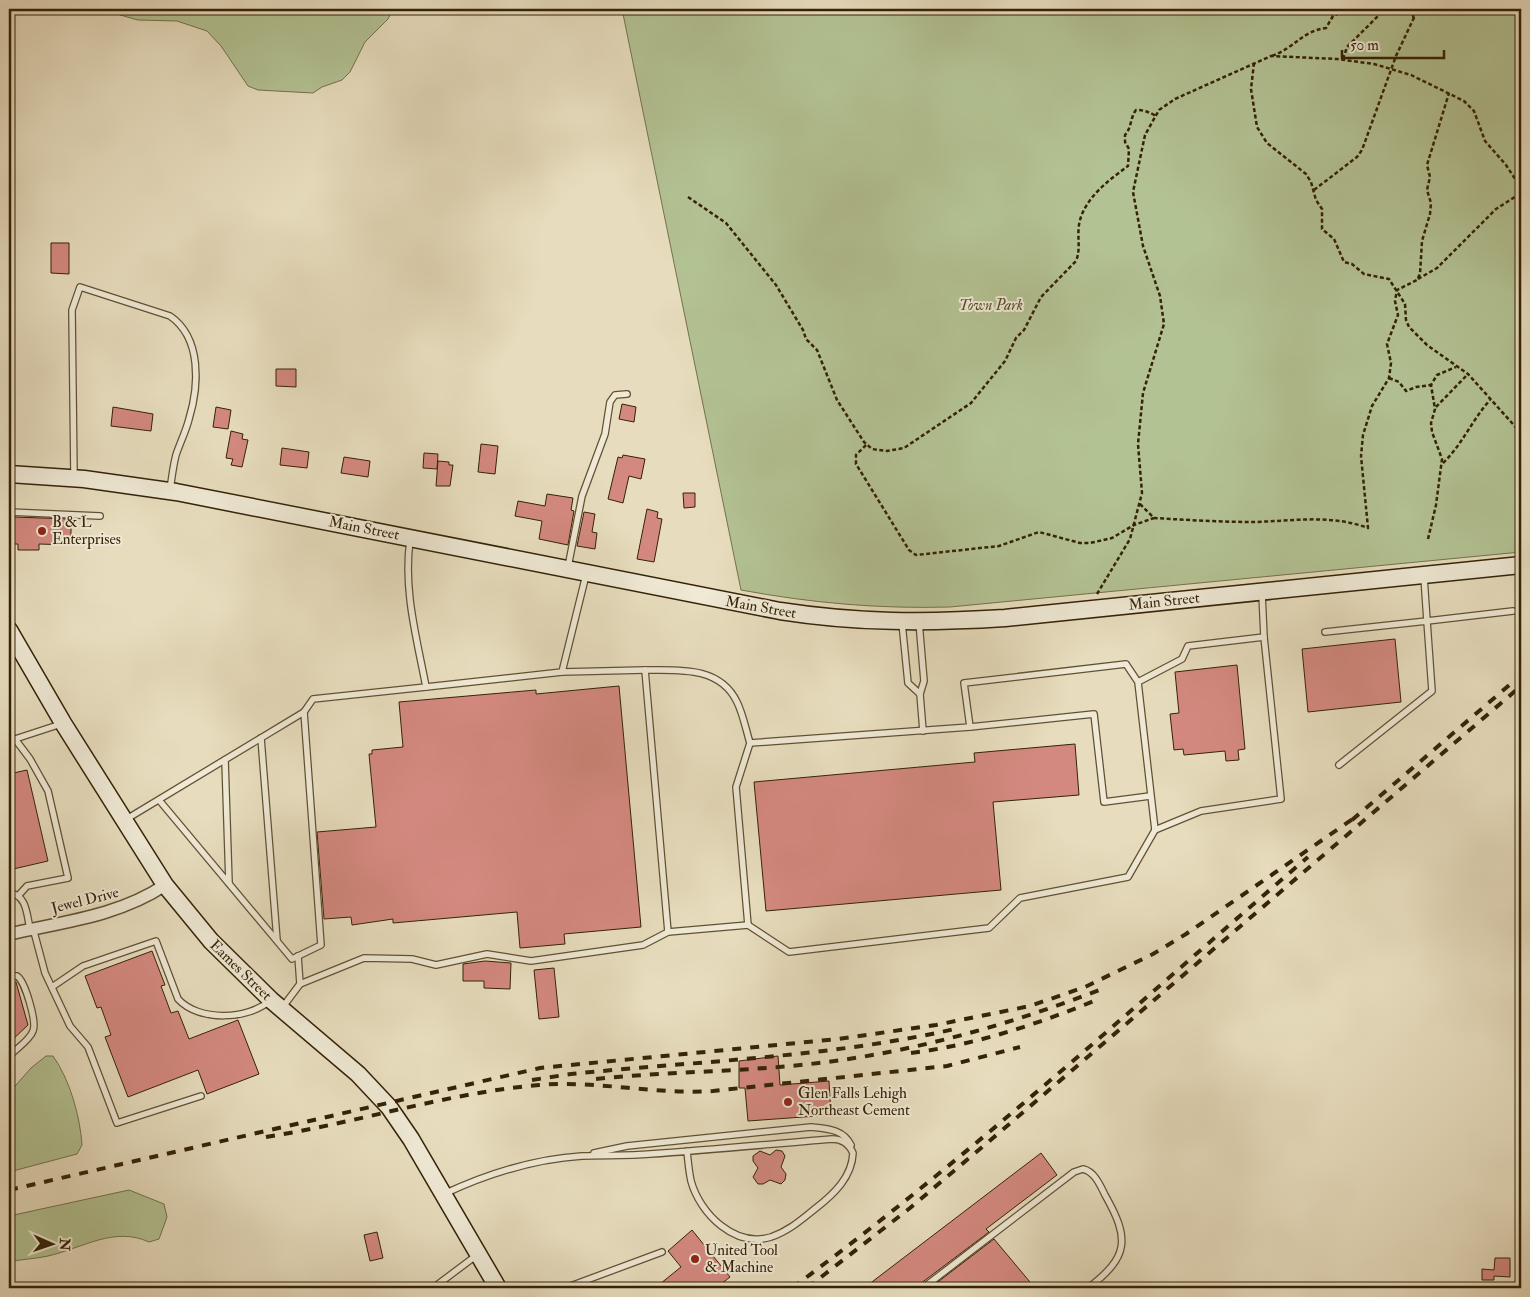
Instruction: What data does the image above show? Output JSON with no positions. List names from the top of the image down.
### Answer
{
  "streets": {
    "main road": ["Main Street", "Eames Street"],
    "street": ["Jewel Drive"]
  },
  "crossings": [
    ["Jewel Drive", "Eames Street"]
  ],
  "parks": ["Town Park"],
  "places": ["B & L Enterprises", "Glen Falls Lehigh Northeast Cement", "United Tool & Machine"],
  "scale_bar": "50 m",
  "north": "right"
}
